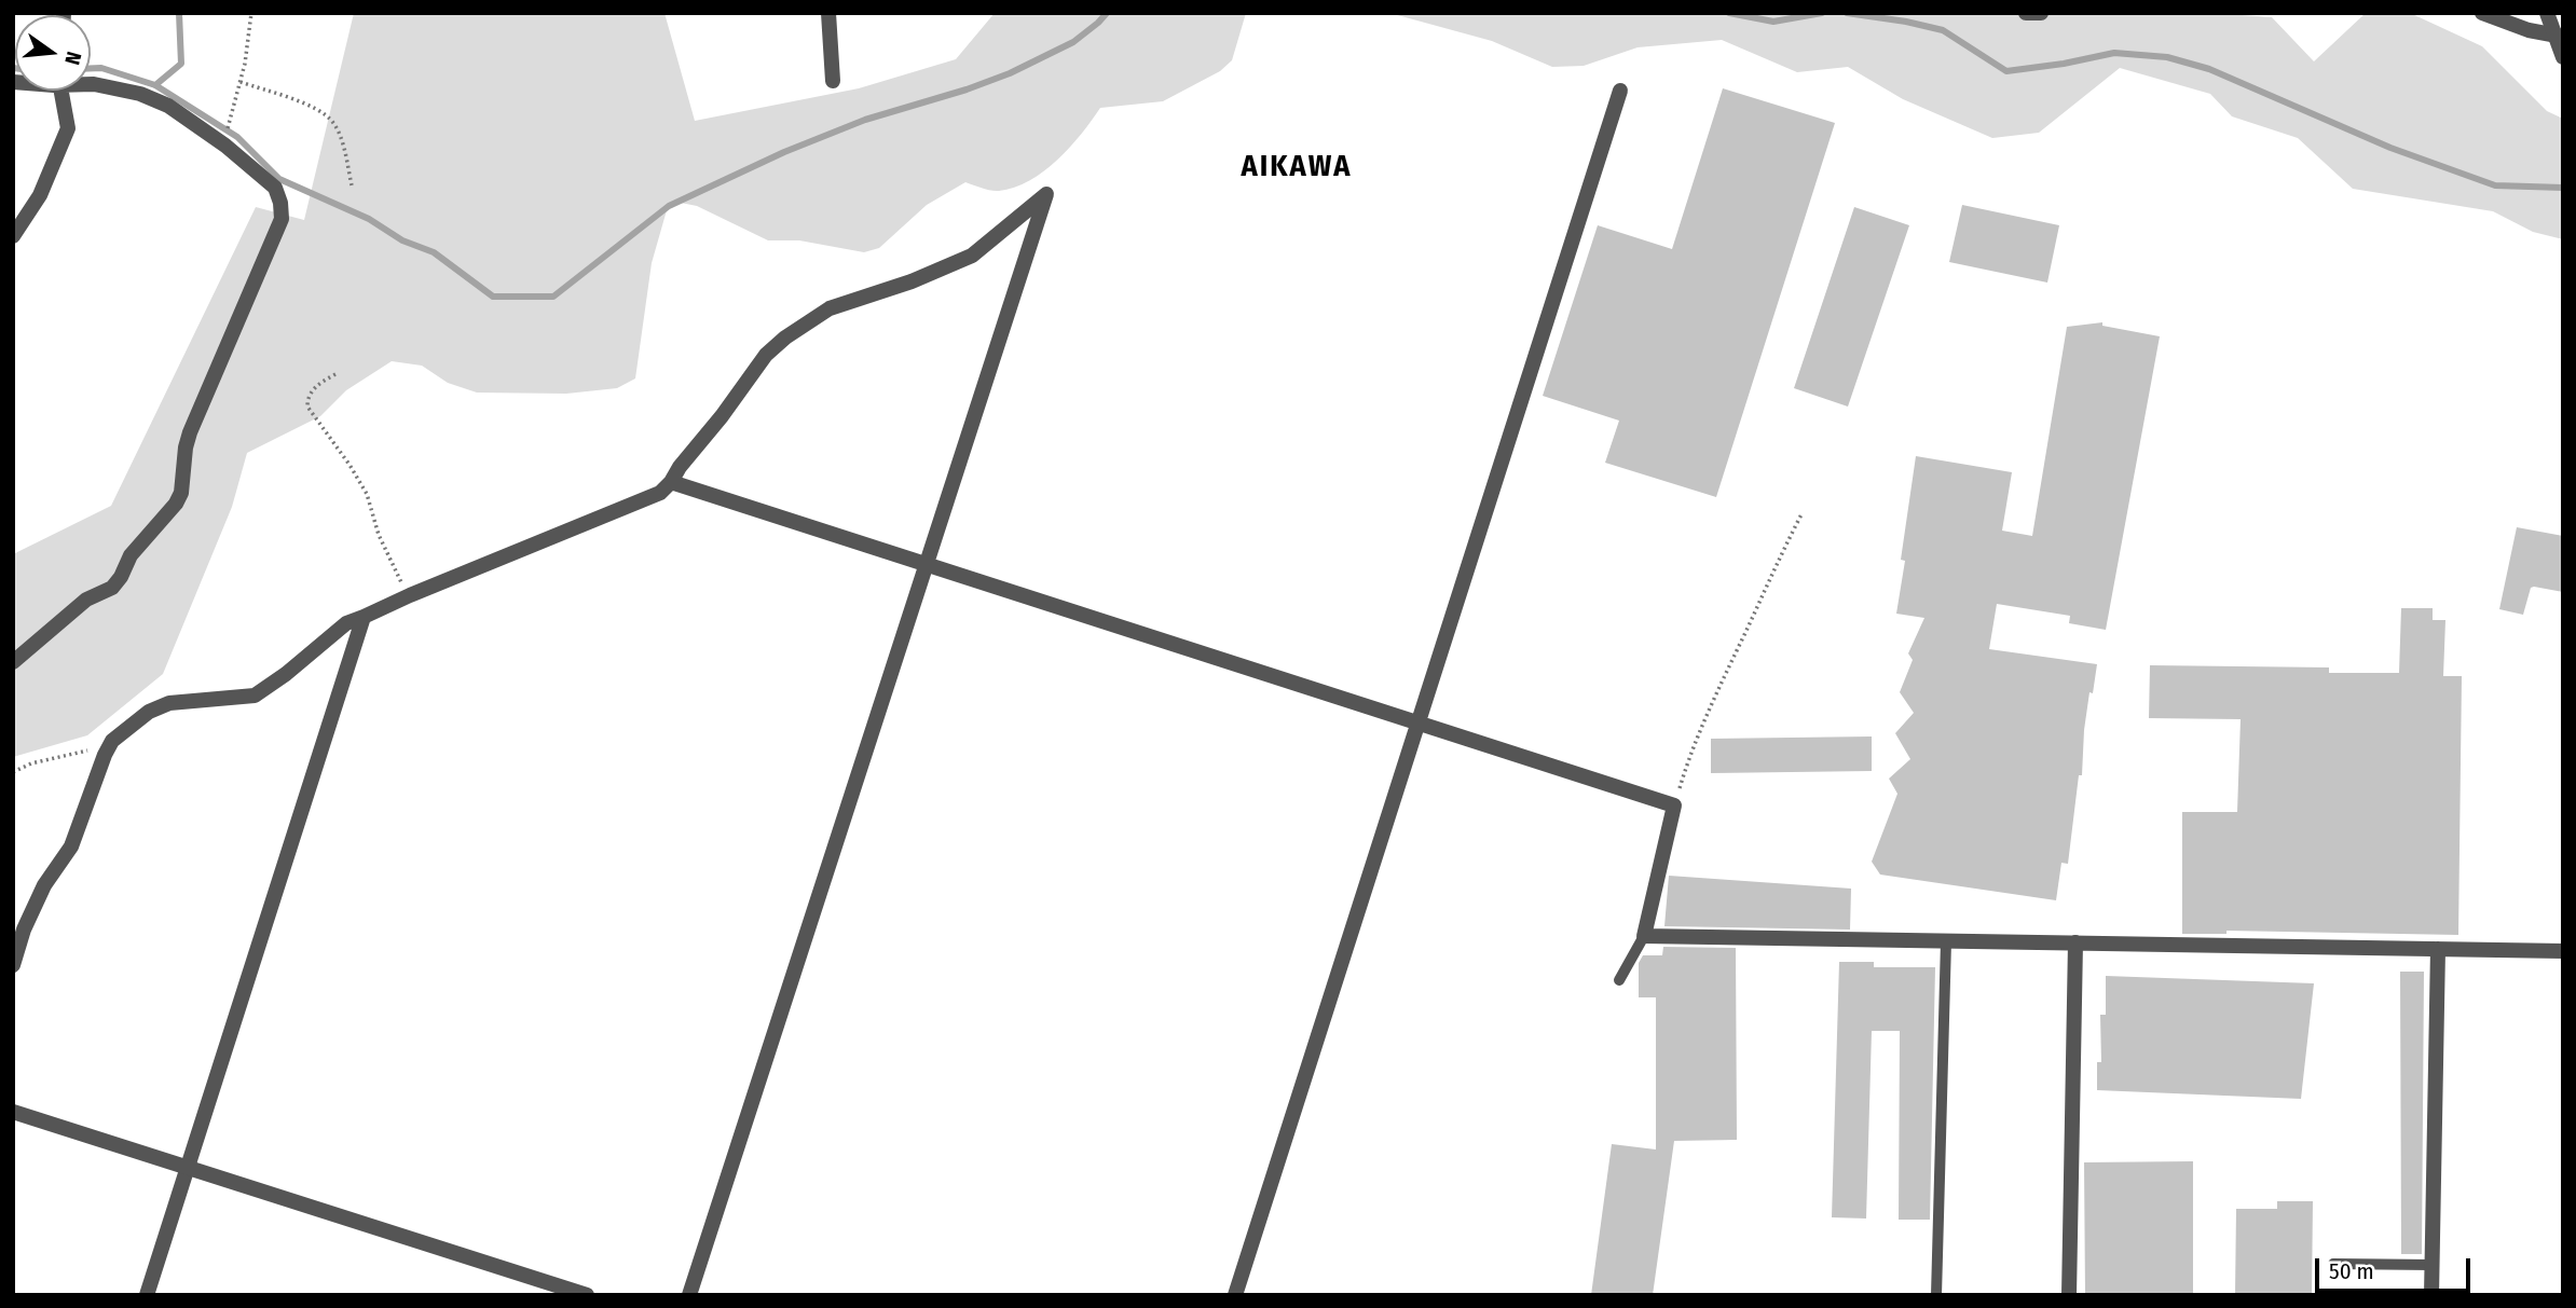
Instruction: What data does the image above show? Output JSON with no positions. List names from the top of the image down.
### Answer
{
  "districts": ["AIKAWA"],
  "scale_bar": "50 m",
  "north": "right"
}
